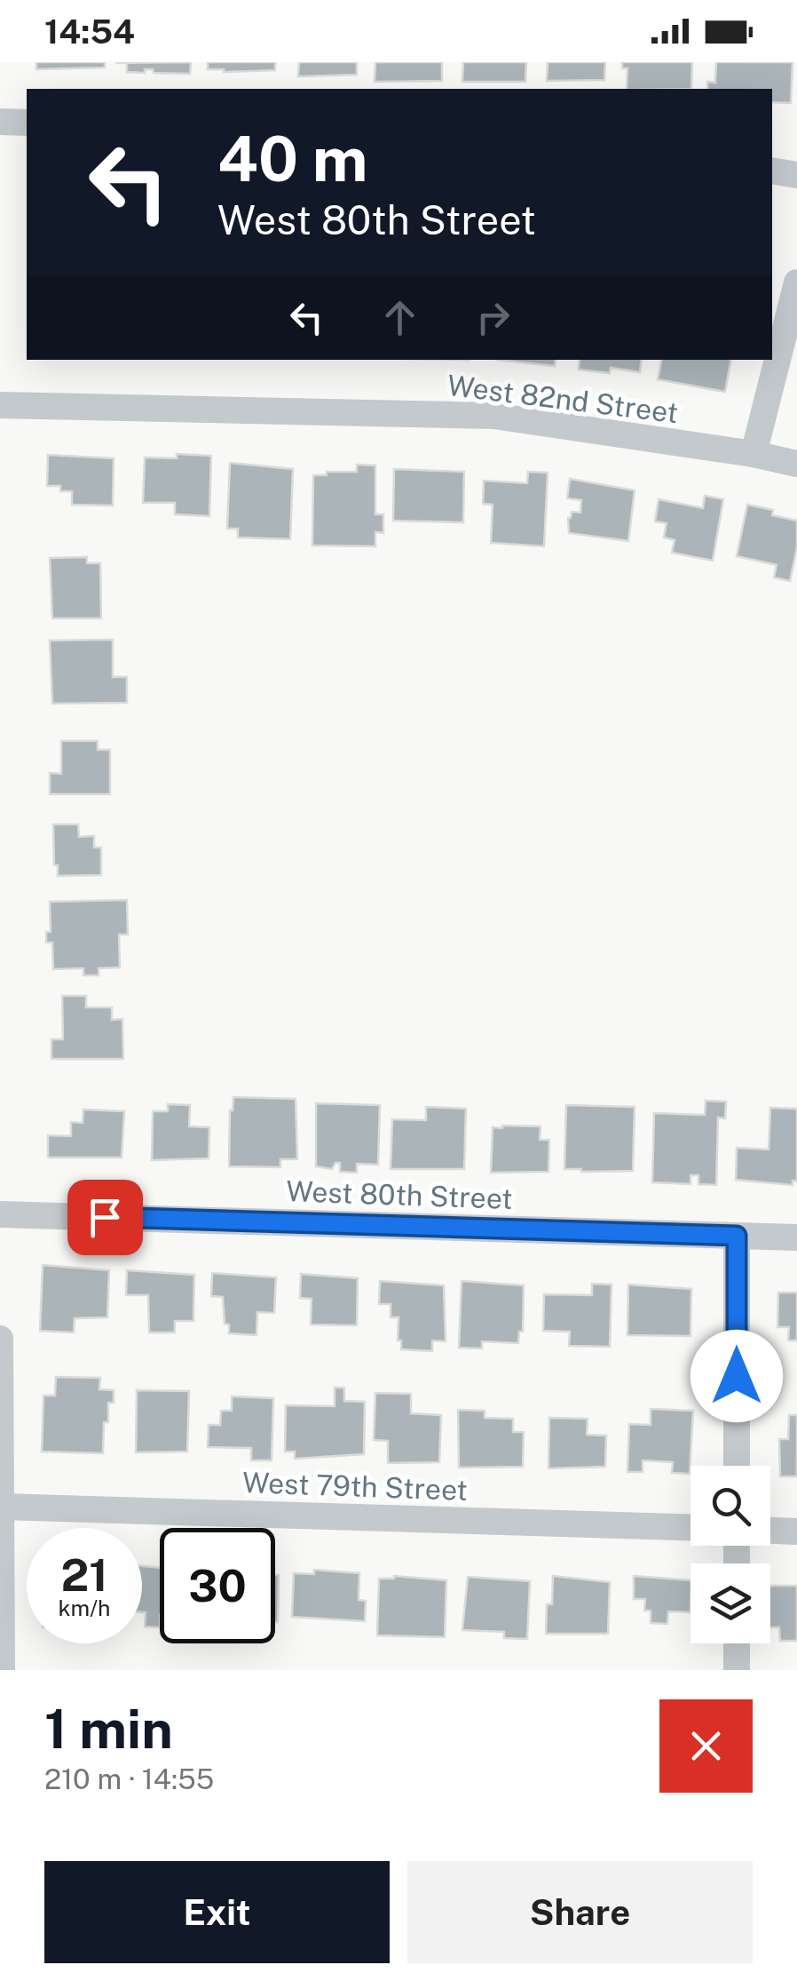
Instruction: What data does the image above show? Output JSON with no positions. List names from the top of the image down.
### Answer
{
  "streets": {
    "street": ["West 82nd Street", "West 80th Street", "West 79th Street"]
  },
  "page": {
    "status": "14:54",
    "turn": ["40 m", "West 80th Street"],
    "speed": "21 km/h",
    "limit": "30",
    "heading": ["1 min", "210 m · 14:55"],
    "buttons": ["Exit", "Share"]
  }
}
